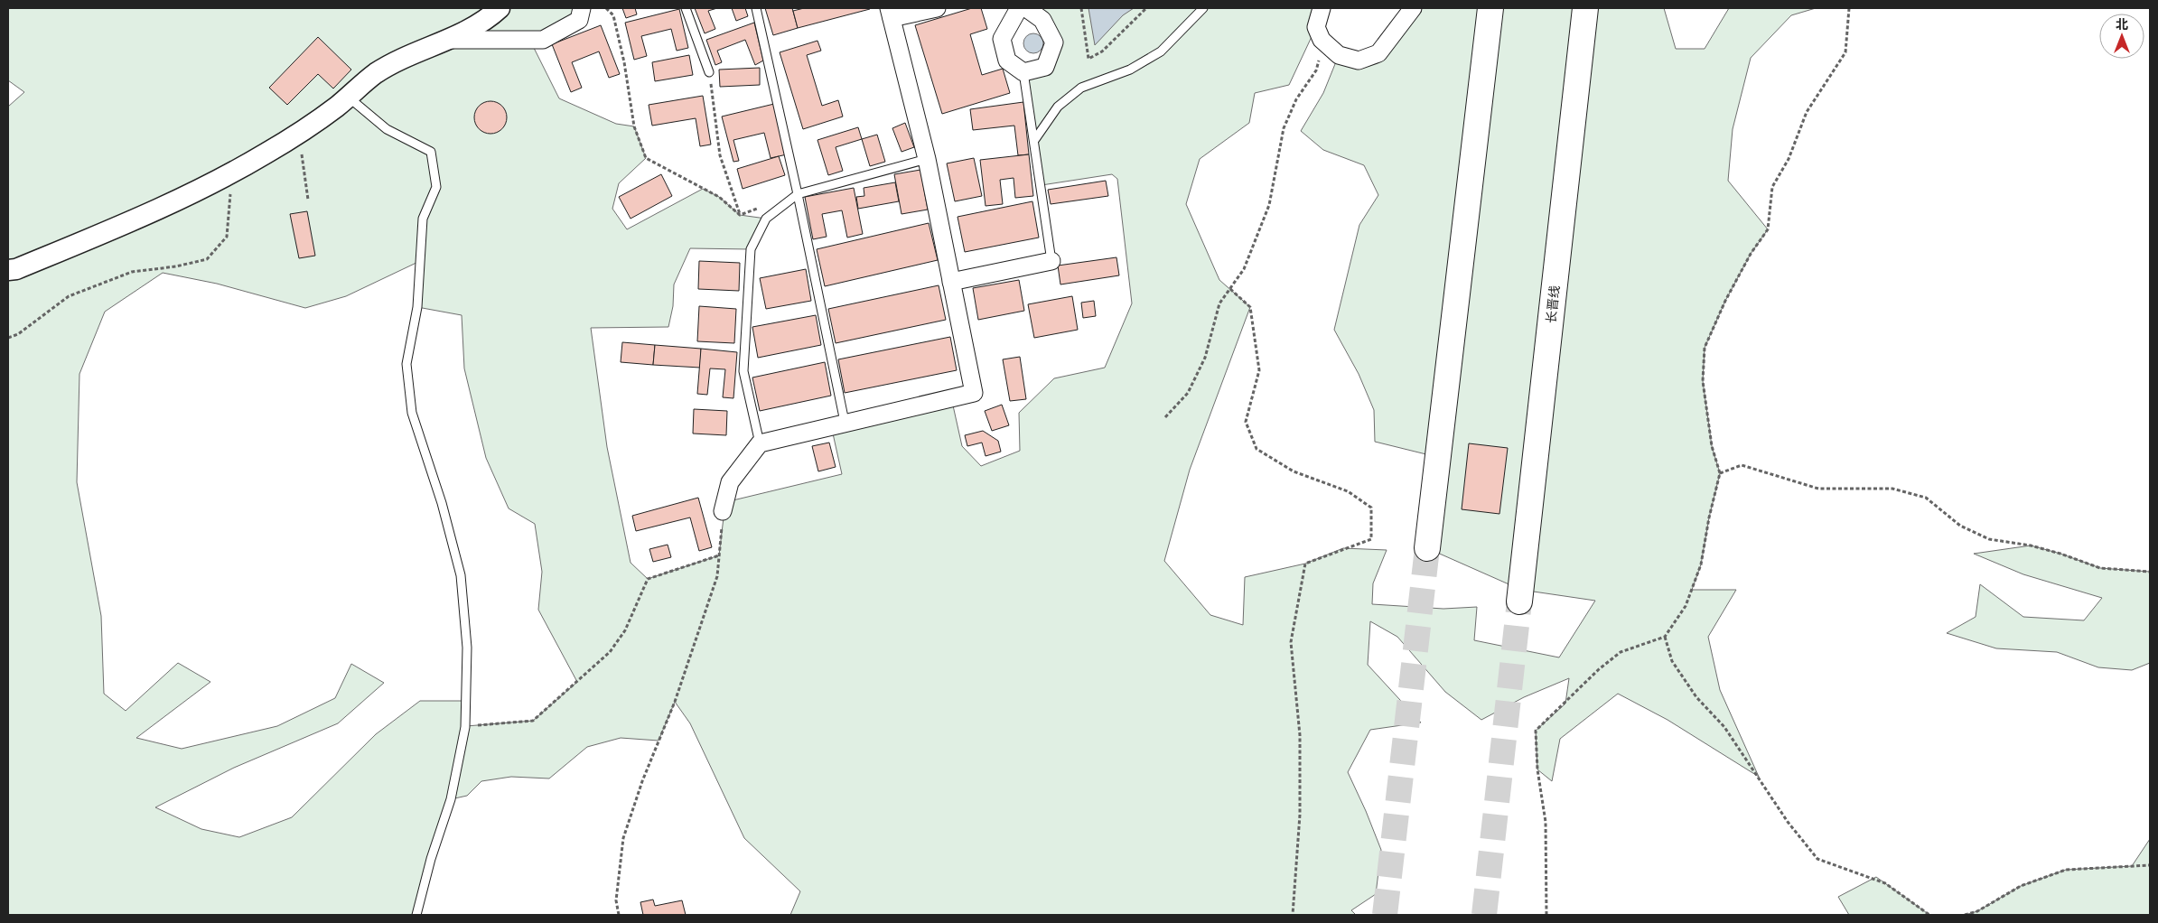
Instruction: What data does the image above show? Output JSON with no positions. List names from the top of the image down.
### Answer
{
  "streets": {
    "main road": ["长晋线"]
  },
  "north": "top"
}
